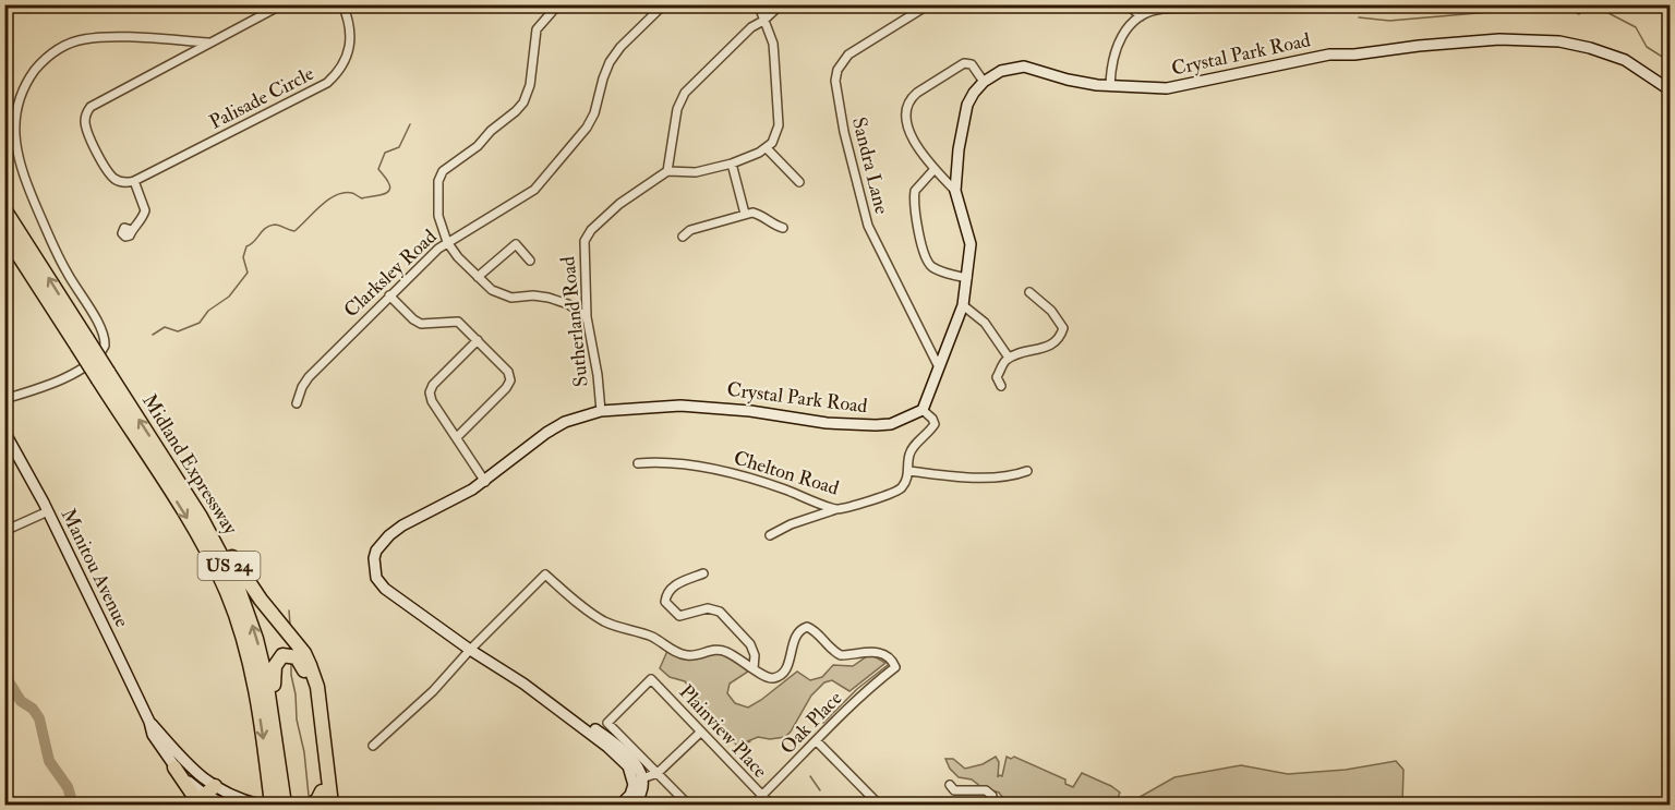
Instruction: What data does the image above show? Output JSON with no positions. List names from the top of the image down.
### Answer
{
  "streets": {
    "highway": ["Midland Expressway", "US 24"],
    "street": [
      "Crystal Park Road",
      "Palisade Circle",
      "Sandra Lane",
      "Clarksley Road",
      "Sutherland Road",
      "Chelton Road",
      "Manitou Avenue",
      "Oak Place",
      "Plainview Place"
    ]
  },
  "crossings": [
    ["Crystal Park Road", "Sutherland Road"],
    ["Crystal Park Road", "Chelton Road"],
    ["Oak Place", "Plainview Place"]
  ]
}
